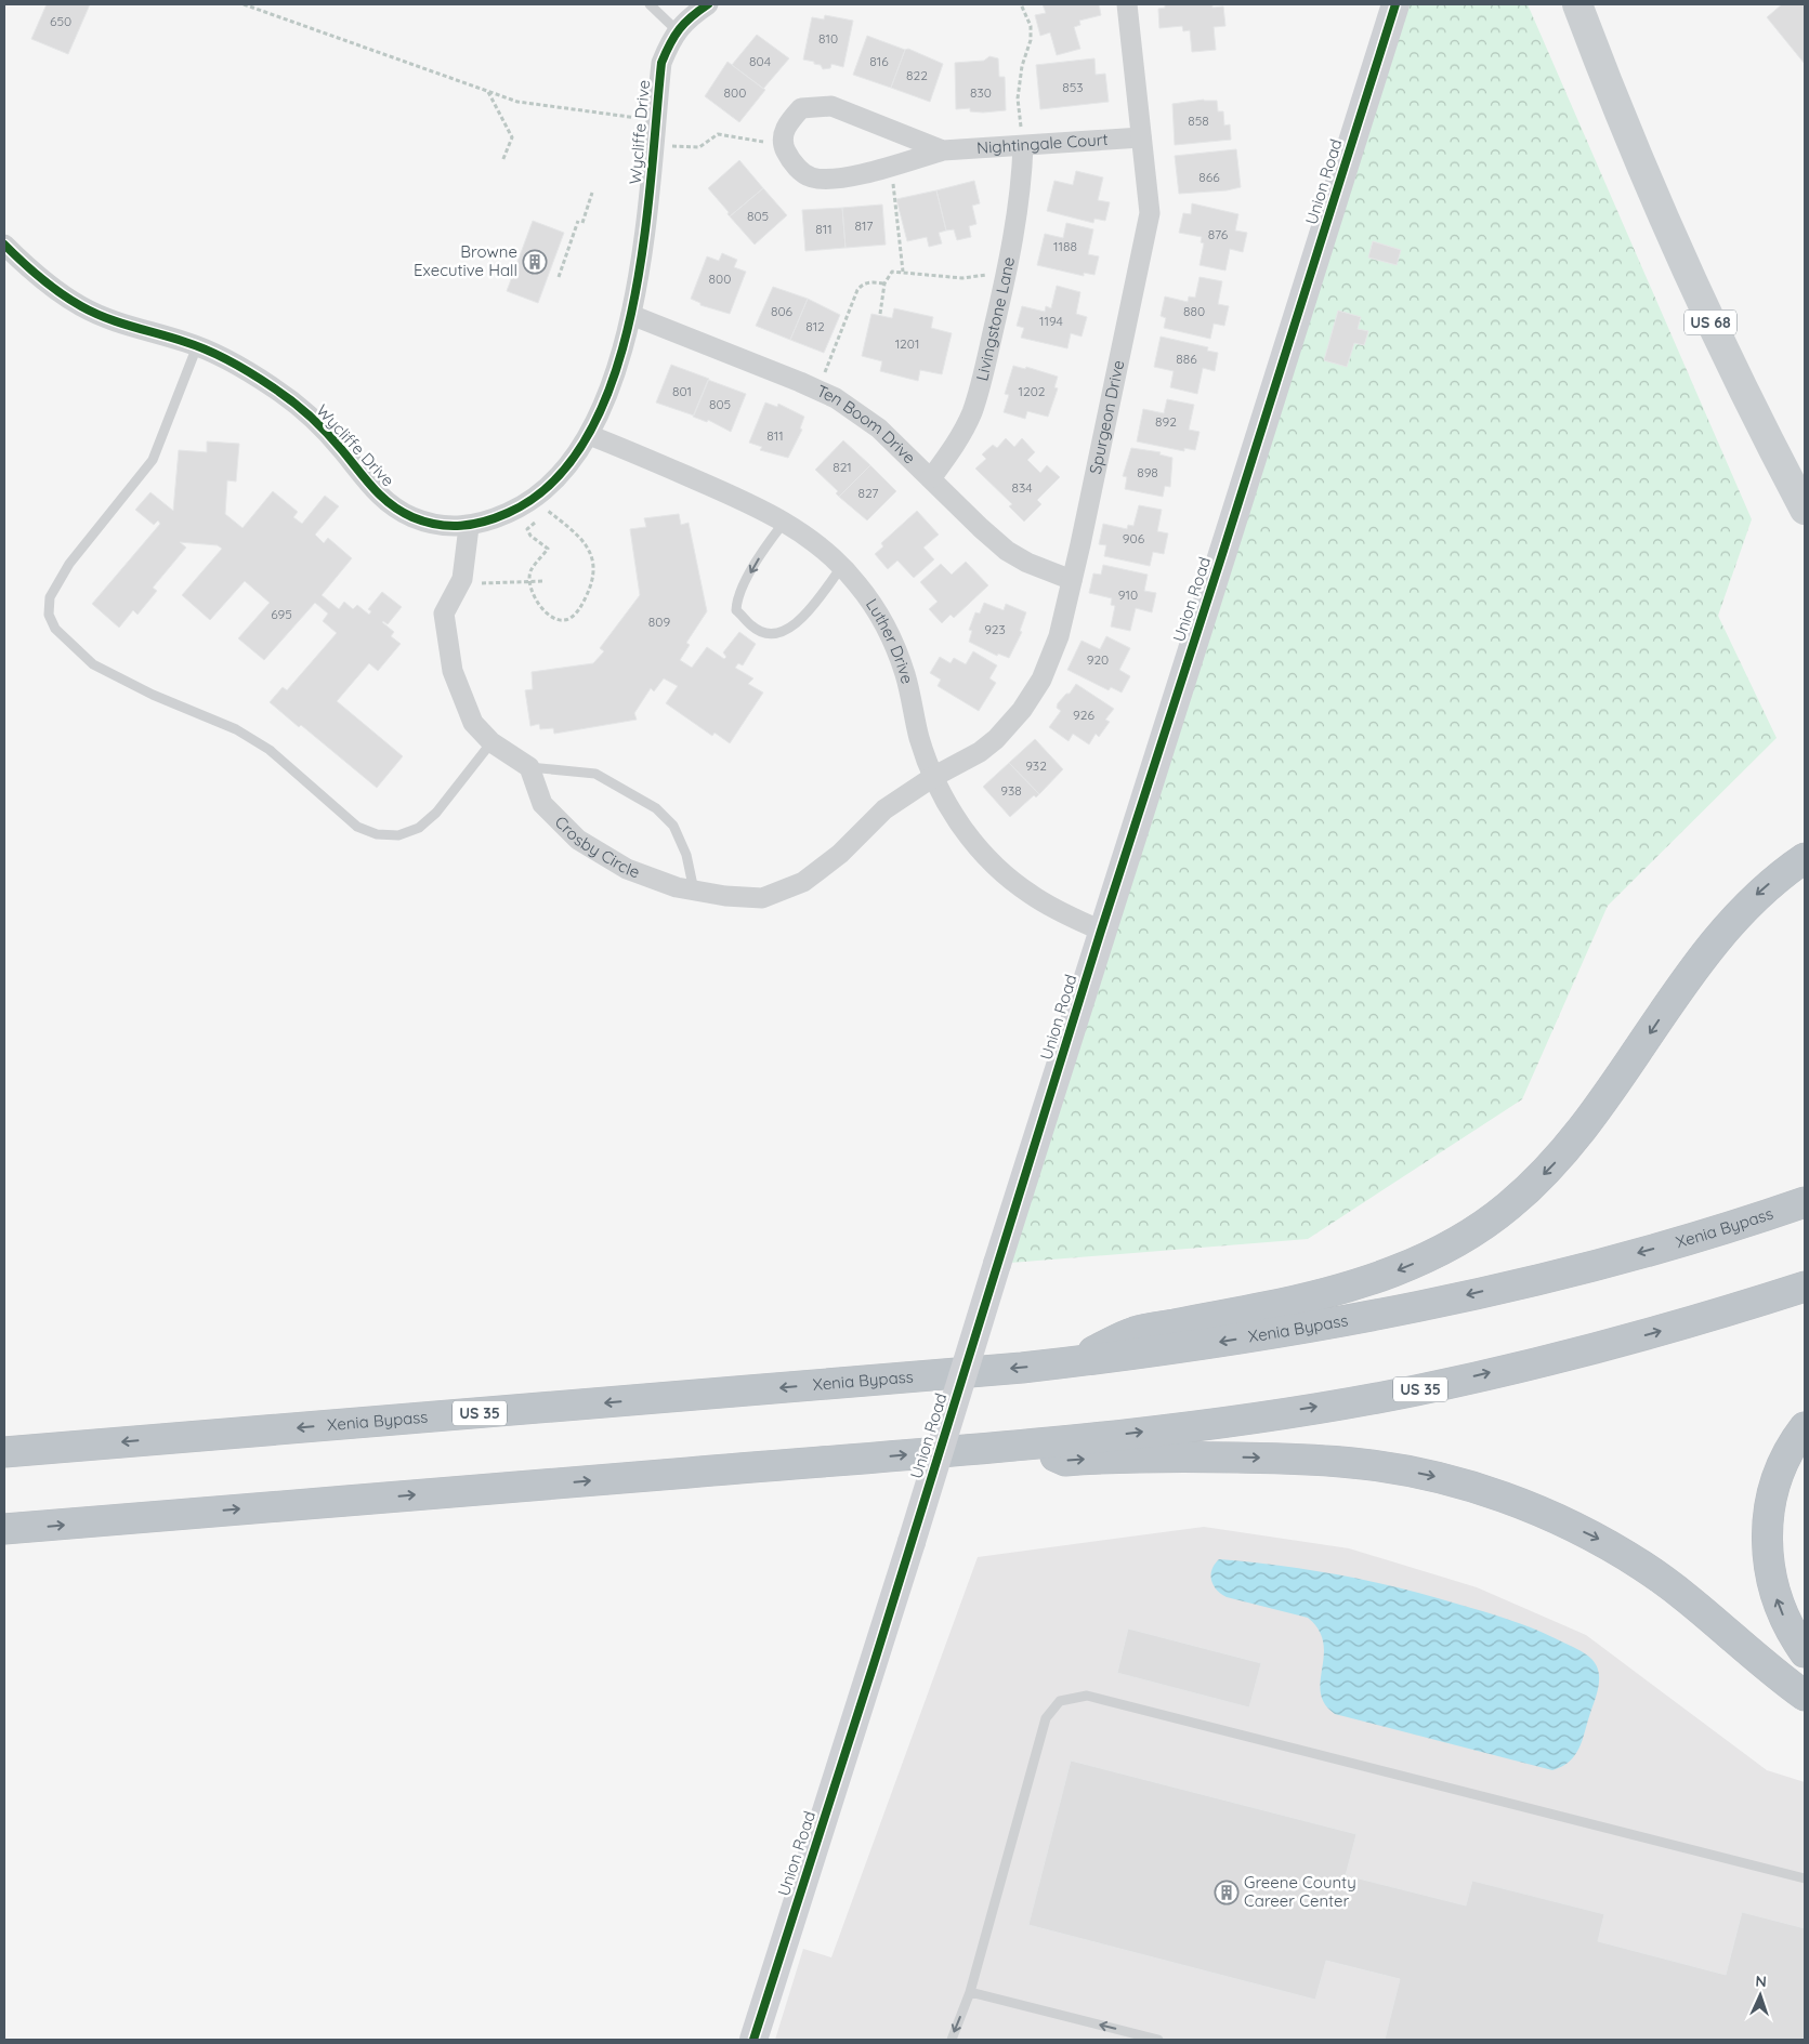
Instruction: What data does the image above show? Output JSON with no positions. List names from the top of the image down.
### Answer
{
  "streets": {
    "highway": ["Xenia Bypass", "US 35"],
    "main road": ["US 68"],
    "street": [
      "Wycliffe Drive",
      "Nightingale Court",
      "Union Road",
      "Livingstone Lane",
      "Spurgeon Drive",
      "Ten Boom Drive",
      "Luther Drive",
      "Crosby Circle"
    ]
  },
  "crossings": [
    ["Wycliffe Drive", "Ten Boom Drive"],
    ["Wycliffe Drive", "Luther Drive"],
    ["Nightingale Court", "Livingstone Lane"],
    ["Nightingale Court", "Spurgeon Drive"],
    ["Union Road", "Luther Drive"],
    ["Livingstone Lane", "Ten Boom Drive"],
    ["Spurgeon Drive", "Ten Boom Drive"],
    ["Spurgeon Drive", "Luther Drive"],
    ["Spurgeon Drive", "Crosby Circle"],
    ["Luther Drive", "Crosby Circle"]
  ],
  "places": {
    "building": ["Browne Executive Hall", "Greene County Career Center"]
  },
  "house_numbers": [
    "650",
    "810",
    "804",
    "816",
    "822",
    "853",
    "800",
    "830",
    "858",
    "866",
    "805",
    "817",
    "811",
    "876",
    "1188",
    "800",
    "806",
    "880",
    "1194",
    "812",
    "1201",
    "886",
    "801",
    "1202",
    "805",
    "892",
    "811",
    "821",
    "898",
    "834",
    "827",
    "906",
    "910",
    "695",
    "809",
    "923",
    "920",
    "926",
    "932",
    "938"
  ],
  "north": "top"
}
